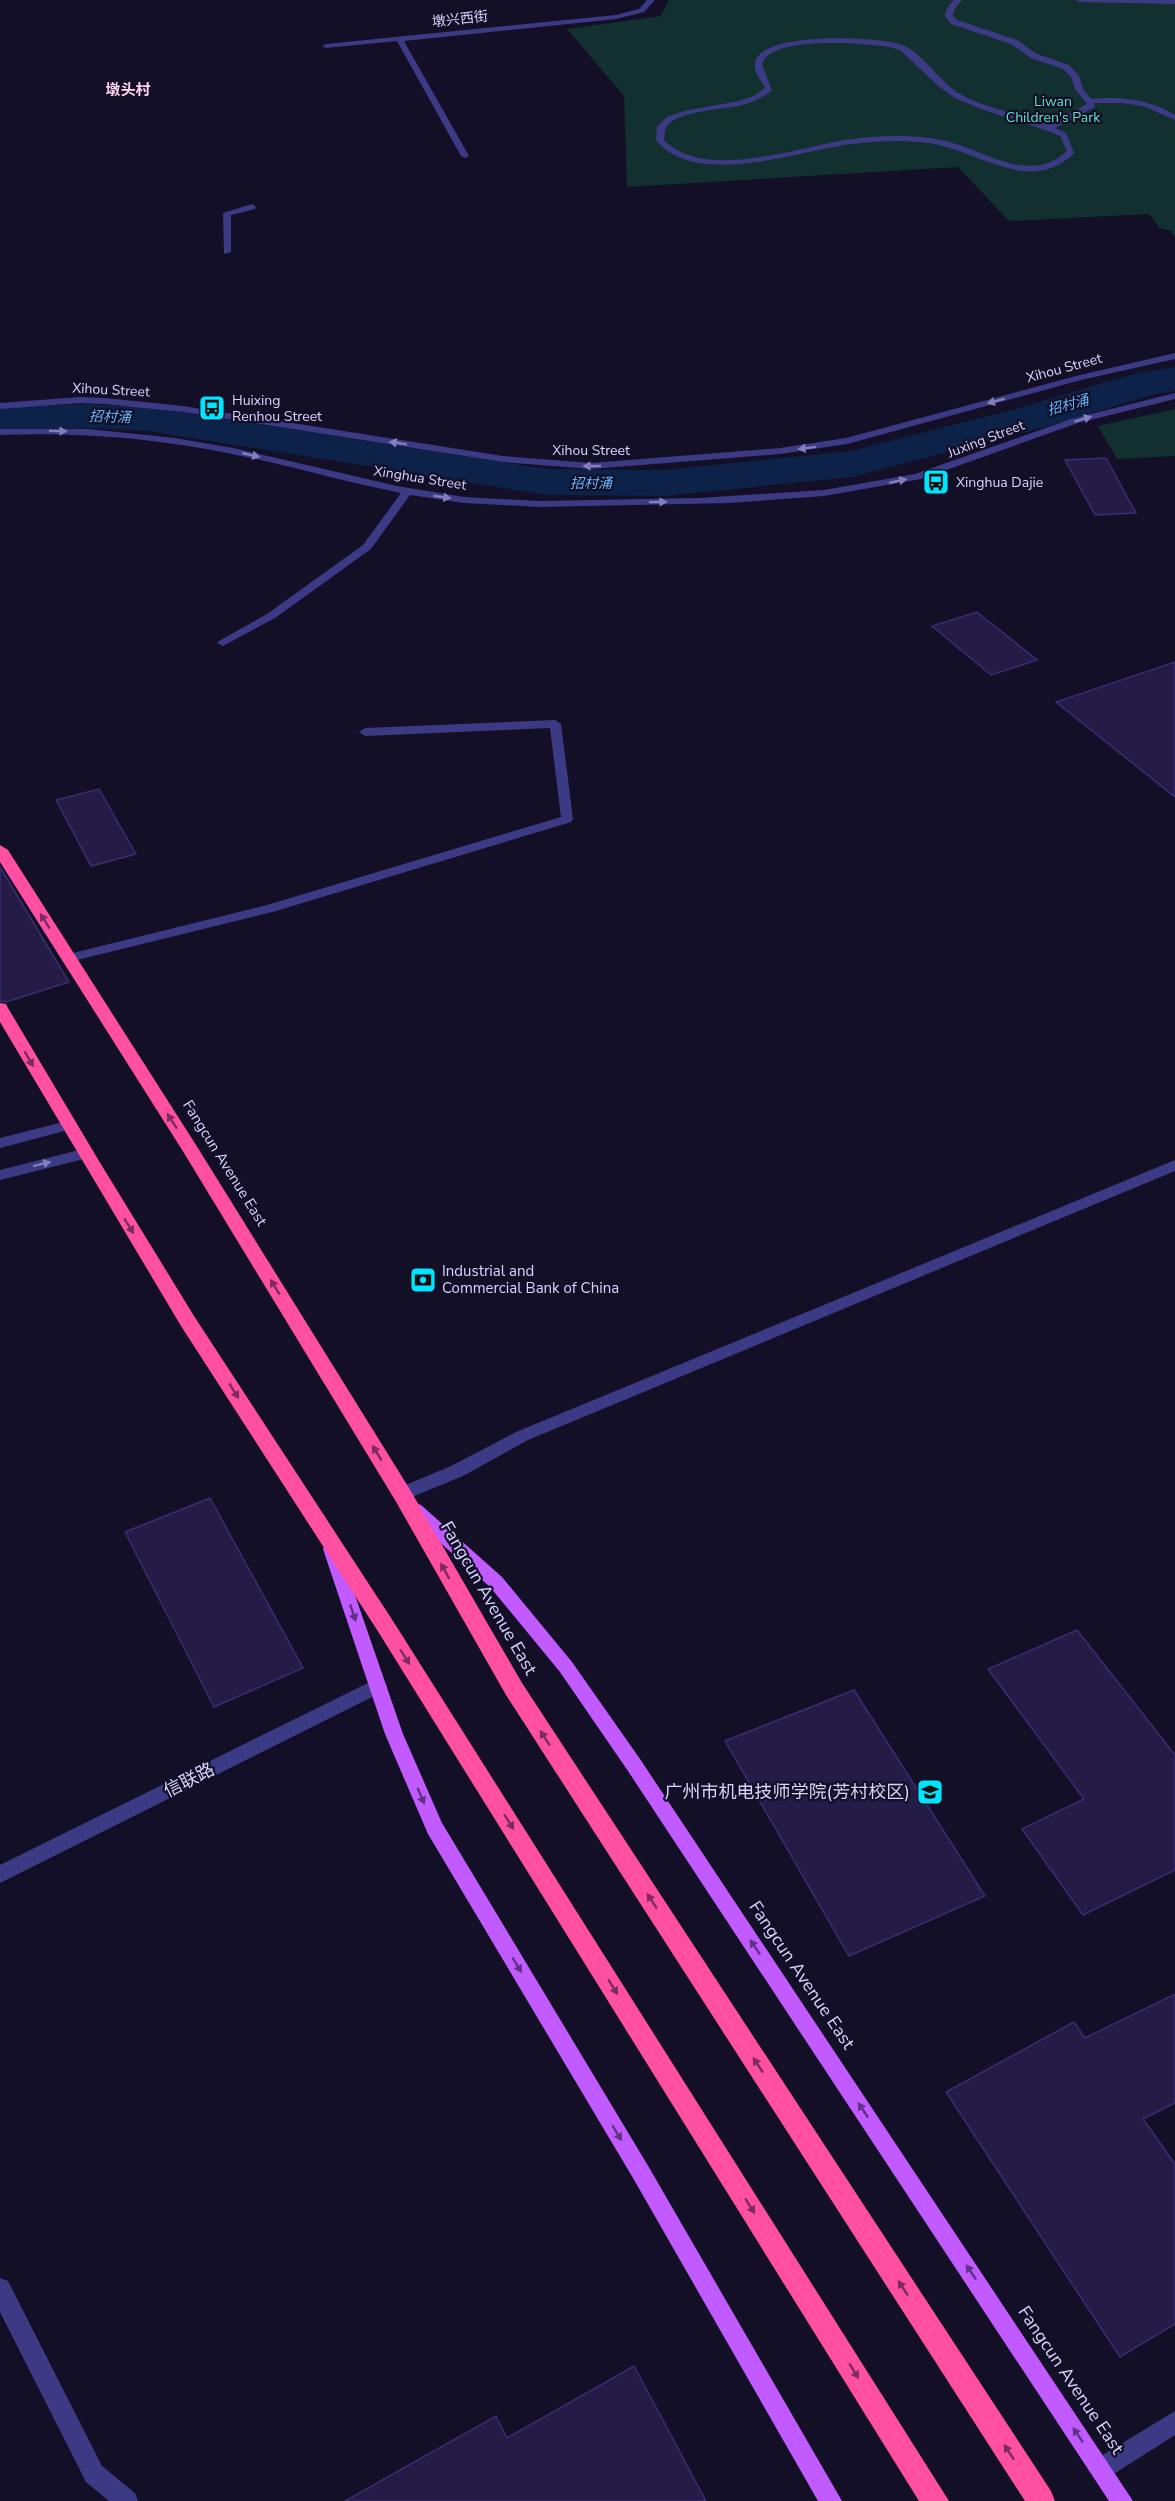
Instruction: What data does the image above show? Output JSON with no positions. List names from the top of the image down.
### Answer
{
  "streets": {
    "highway": ["Fangcun Avenue East"],
    "street": [
      "墩兴西街",
      "Xihou Street",
      "Juxing Street",
      "Xinghua Street",
      "信联路"
    ]
  },
  "crossings": [
    ["Juxing Street", "Xinghua Street"]
  ],
  "one_way": ["Xihou Street", "Juxing Street", "Xinghua Street"],
  "districts": ["墩头村"],
  "water": ["招村涌"],
  "parks": ["Liwan Children's Park"],
  "places": {
    "bus stop": ["Huixing Renhou Street", "Xinghua Dajie"],
    "bank": ["Industrial and Commercial Bank of China"],
    "school or university": ["广州市机电技师学院(芳村校区)"]
  }
}
